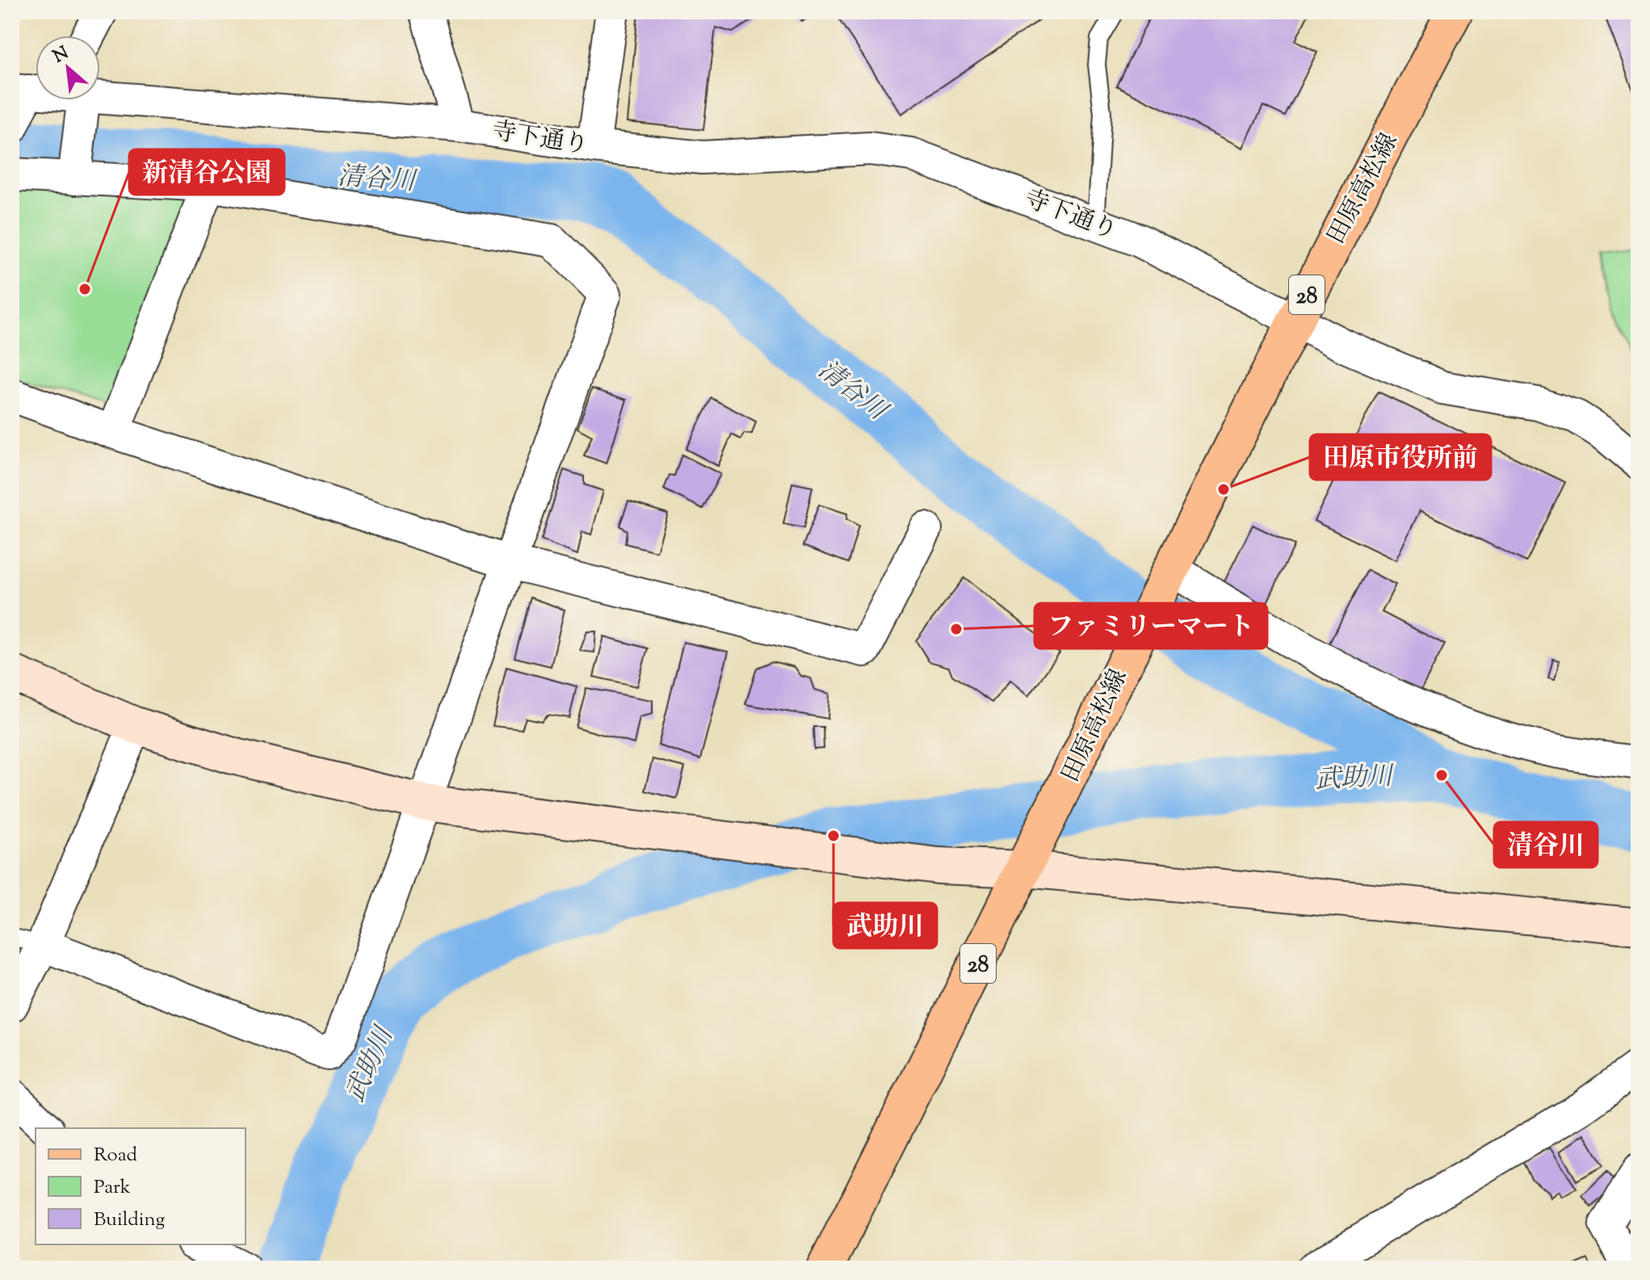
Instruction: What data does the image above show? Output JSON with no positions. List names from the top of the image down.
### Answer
{
  "streets": {
    "main road": ["田原高松線", "28"],
    "street": ["寺下通り"]
  },
  "crossings": [
    ["寺下通り", "田原高松線"]
  ],
  "water": ["清谷川", "武助川"],
  "places": [
    "新清谷公園",
    "田原市役所前",
    "ファミリーマート",
    "清谷川",
    "武助川"
  ],
  "legend": ["Road", "Park", "Building"],
  "north": "top left"
}
